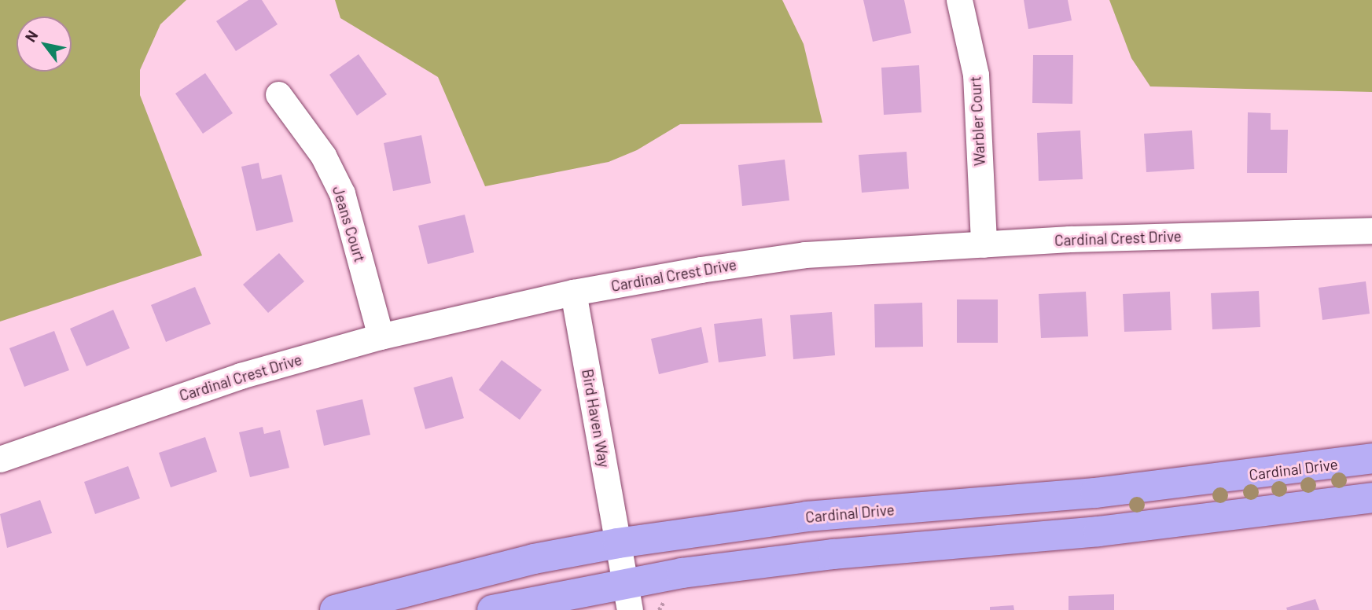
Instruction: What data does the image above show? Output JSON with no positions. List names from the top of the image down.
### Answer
{
  "streets": {
    "main road": ["Cardinal Drive"],
    "street": [
      "Warbler Court",
      "Jeans Court",
      "Cardinal Crest Drive",
      "Bird Haven Way"
    ]
  },
  "crossings": [
    ["Warbler Court", "Cardinal Crest Drive"],
    ["Jeans Court", "Cardinal Crest Drive"],
    ["Cardinal Crest Drive", "Bird Haven Way"],
    ["Bird Haven Way", "Cardinal Drive"]
  ],
  "north": "top left"
}
